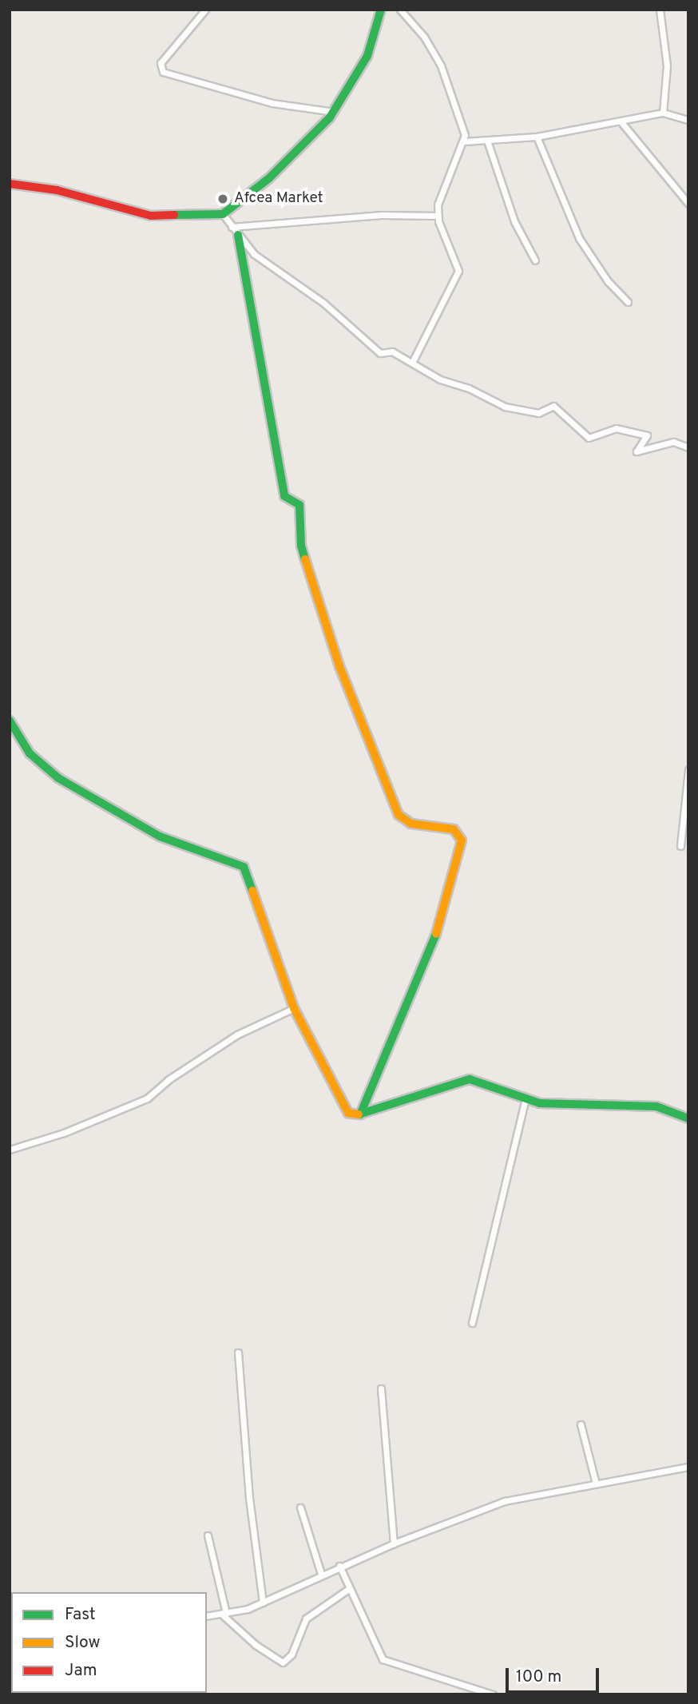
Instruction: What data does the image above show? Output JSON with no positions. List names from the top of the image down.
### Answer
{
  "places": ["Afcea Market"],
  "legend": ["Fast", "Slow", "Jam"],
  "scale_bar": "100 m"
}
